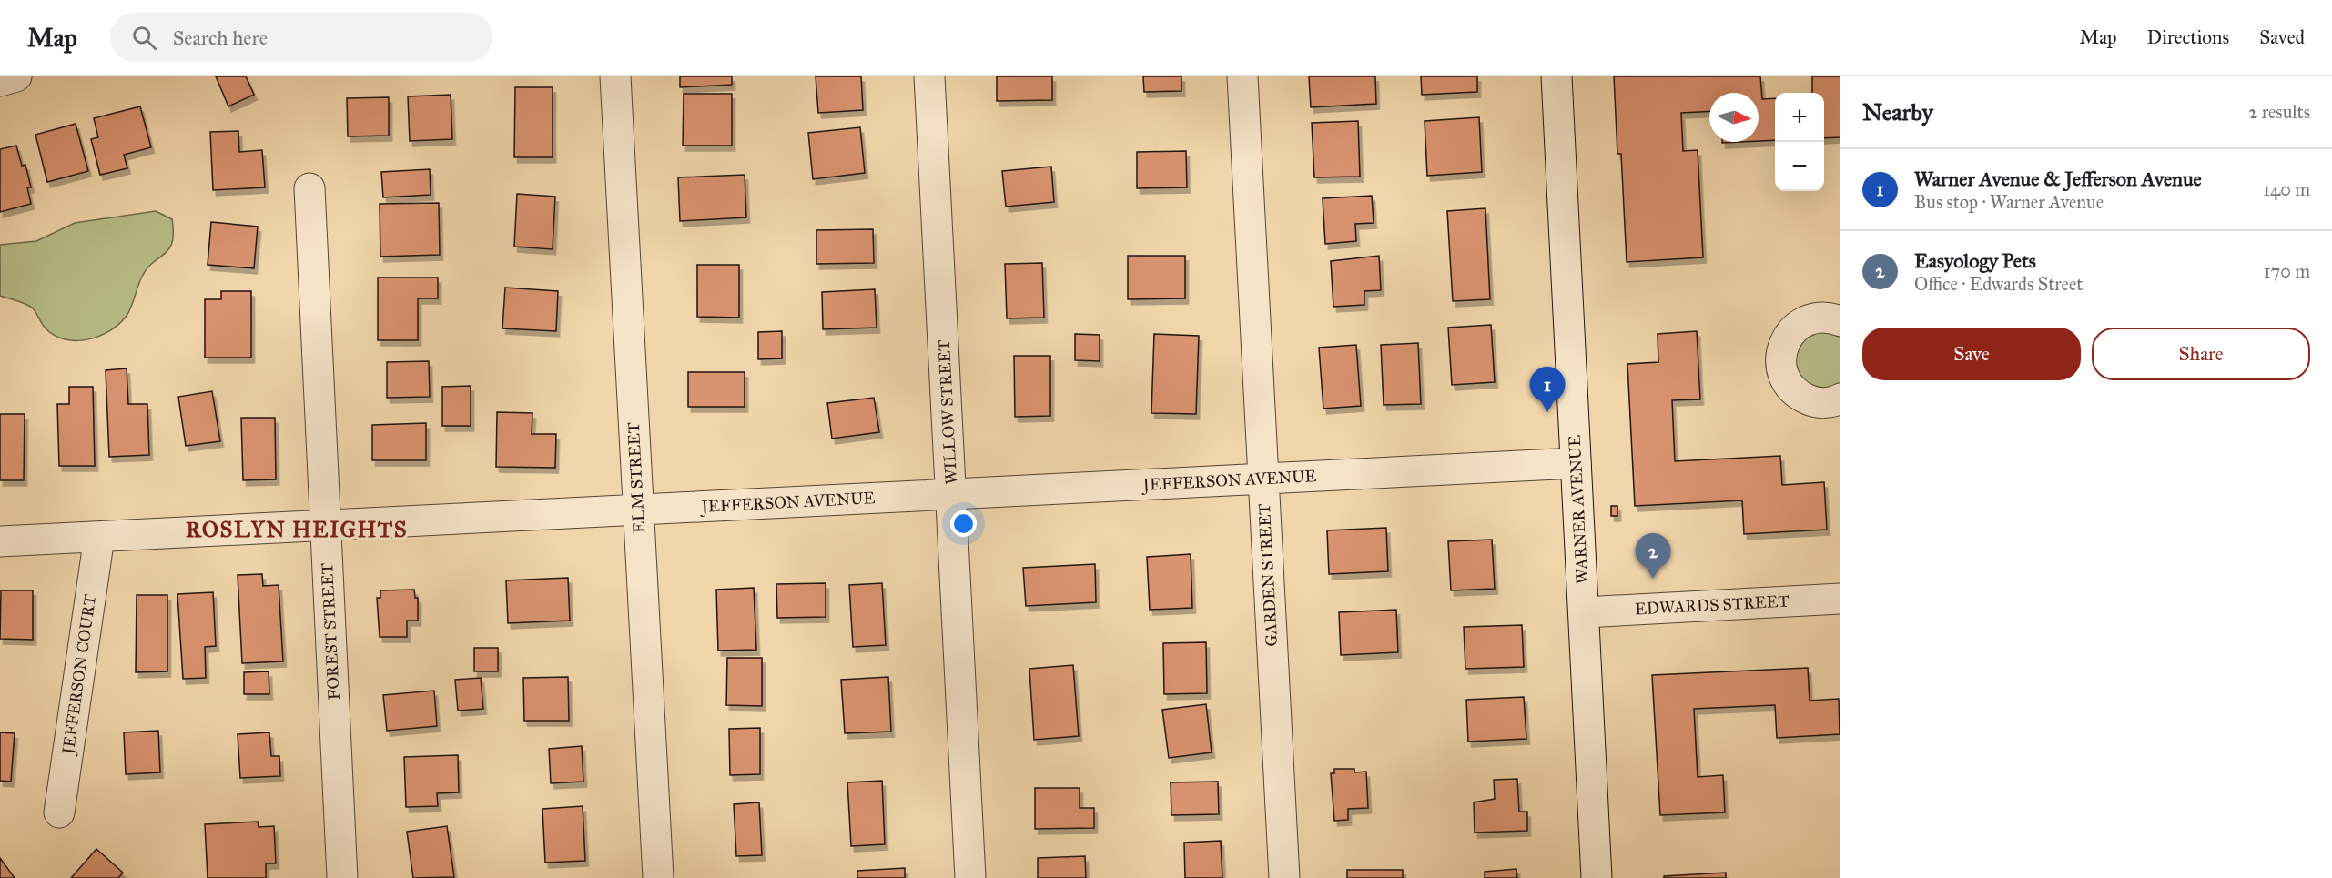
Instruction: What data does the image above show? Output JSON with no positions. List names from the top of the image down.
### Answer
{
  "streets": {
    "street": [
      "WILLOW STREET",
      "ELM STREET",
      "JEFFERSON AVENUE",
      "WARNER AVENUE",
      "GARDEN STREET",
      "EDWARDS STREET",
      "FOREST STREET",
      "JEFFERSON COURT"
    ]
  },
  "crossings": [
    ["WILLOW STREET", "JEFFERSON AVENUE"],
    ["ELM STREET", "JEFFERSON AVENUE"],
    ["JEFFERSON AVENUE", "WARNER AVENUE"],
    ["JEFFERSON AVENUE", "GARDEN STREET"],
    ["JEFFERSON AVENUE", "FOREST STREET"],
    ["JEFFERSON AVENUE", "JEFFERSON COURT"],
    ["WARNER AVENUE", "EDWARDS STREET"]
  ],
  "districts": ["ROSLYN HEIGHTS"],
  "north": "right",
  "page": {
    "header": "Map",
    "search": "Search here",
    "nav": ["Map", "Directions", "Saved"],
    "heading": ["Nearby", "2 results"],
    "map_buttons": ["+", "−"],
    "list": [
      {
        "mark": "1",
        "name": "Warner Avenue & Jefferson Avenue",
        "note": "Bus stop · Warner Avenue",
        "value": "140 m"
      },
      {
        "mark": "2",
        "name": "Easyology Pets",
        "note": "Office · Edwards Street",
        "value": "170 m"
      }
    ],
    "buttons": ["Save", "Share"],
    "pins": ["1", "2"]
  }
}
